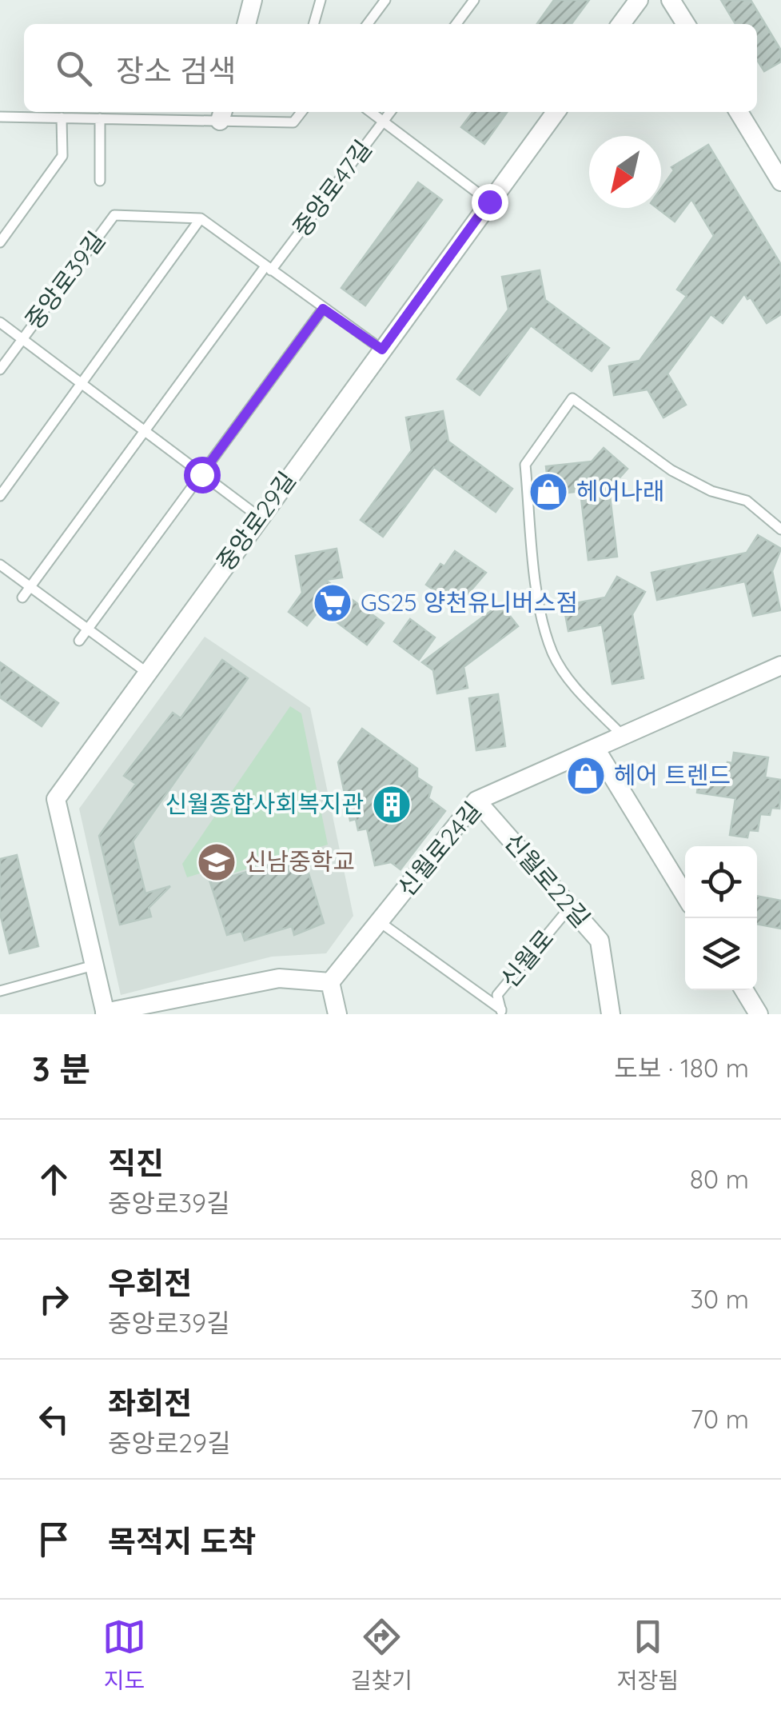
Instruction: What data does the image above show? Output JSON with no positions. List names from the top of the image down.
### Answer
{
  "streets": {
    "street": ["중앙로29길", "신월로24길", "신월로22길"],
    "lane": ["중앙로47길", "중앙로39길", "신월로"]
  },
  "crossings": [
    ["중앙로39길", "중앙로29길"],
    ["신월로24길", "신월로22길"],
    ["신월로24길", "신월로"],
    ["신월로22길", "신월로"]
  ],
  "places": {
    "shop": ["헤어나래", "헤어 트렌드"],
    "supermarket": ["GS25 양천유니버스점"],
    "building": ["신월종합사회복지관"],
    "school or university": ["신남중학교"]
  },
  "north": "bottom left",
  "page": {
    "search": "장소 검색",
    "heading": ["3 분", "도보 · 180 m"],
    "list": [
      ["직진", "중앙로39길", "80 m"],
      ["우회전", "중앙로39길", "30 m"],
      ["좌회전", "중앙로29길", "70 m"],
      "목적지 도착"
    ],
    "nav": ["지도", "길찾기", "저장됨"]
  }
}
